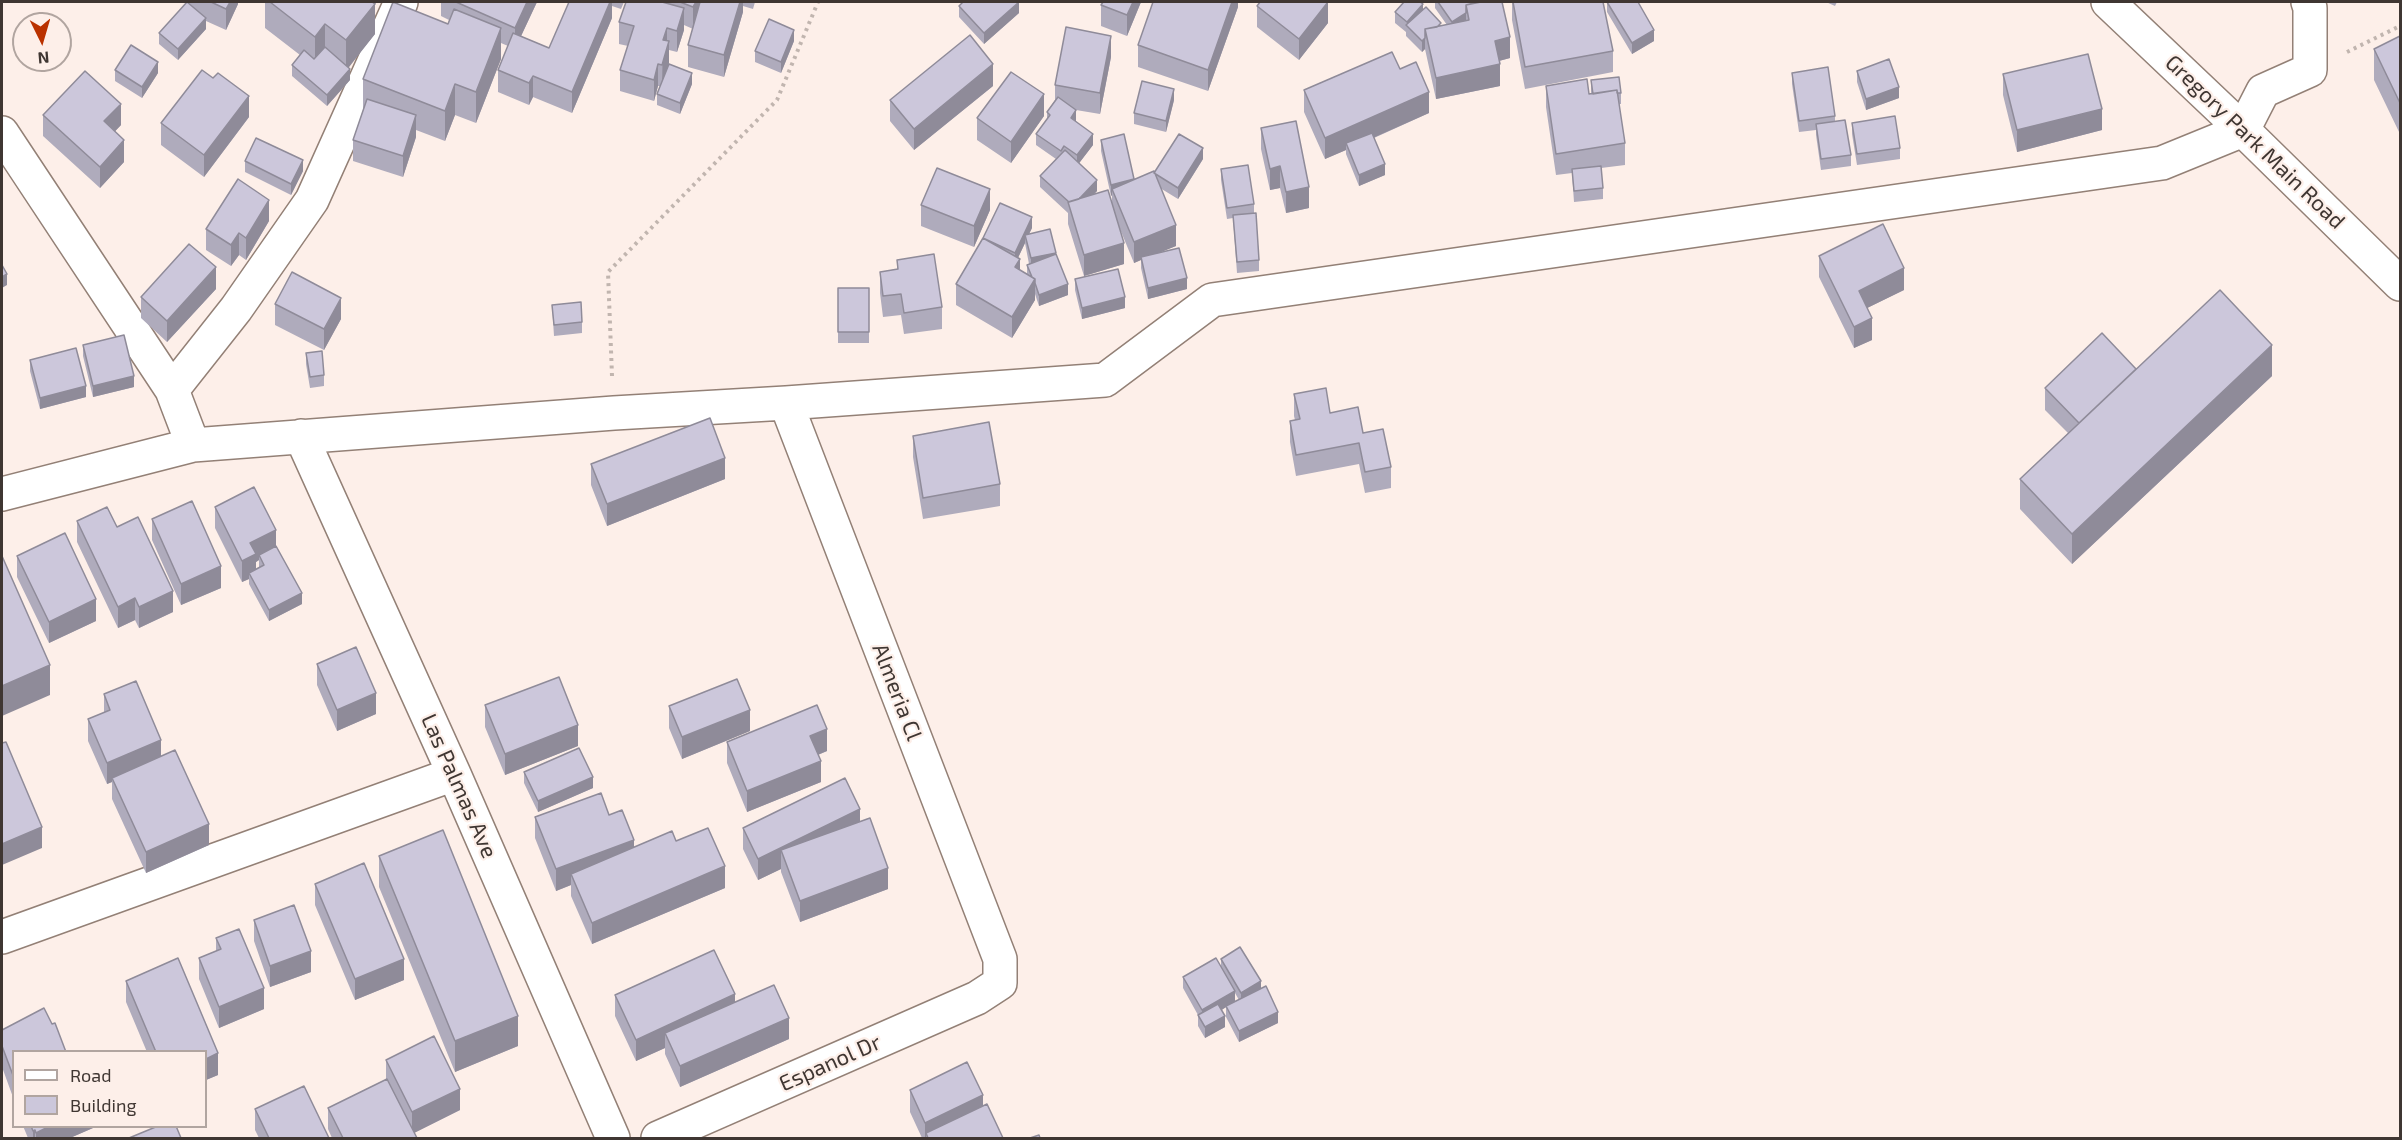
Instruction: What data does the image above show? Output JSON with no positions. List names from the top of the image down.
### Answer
{
  "streets": {
    "street": [
      "Gregory Park Main Road",
      "Almeria Cl",
      "Las Palmas Ave",
      "Espanol Dr"
    ]
  },
  "crossings": [
    ["Almeria Cl", "Espanol Dr"]
  ],
  "legend": ["Road", "Building"],
  "north": "bottom"
}
